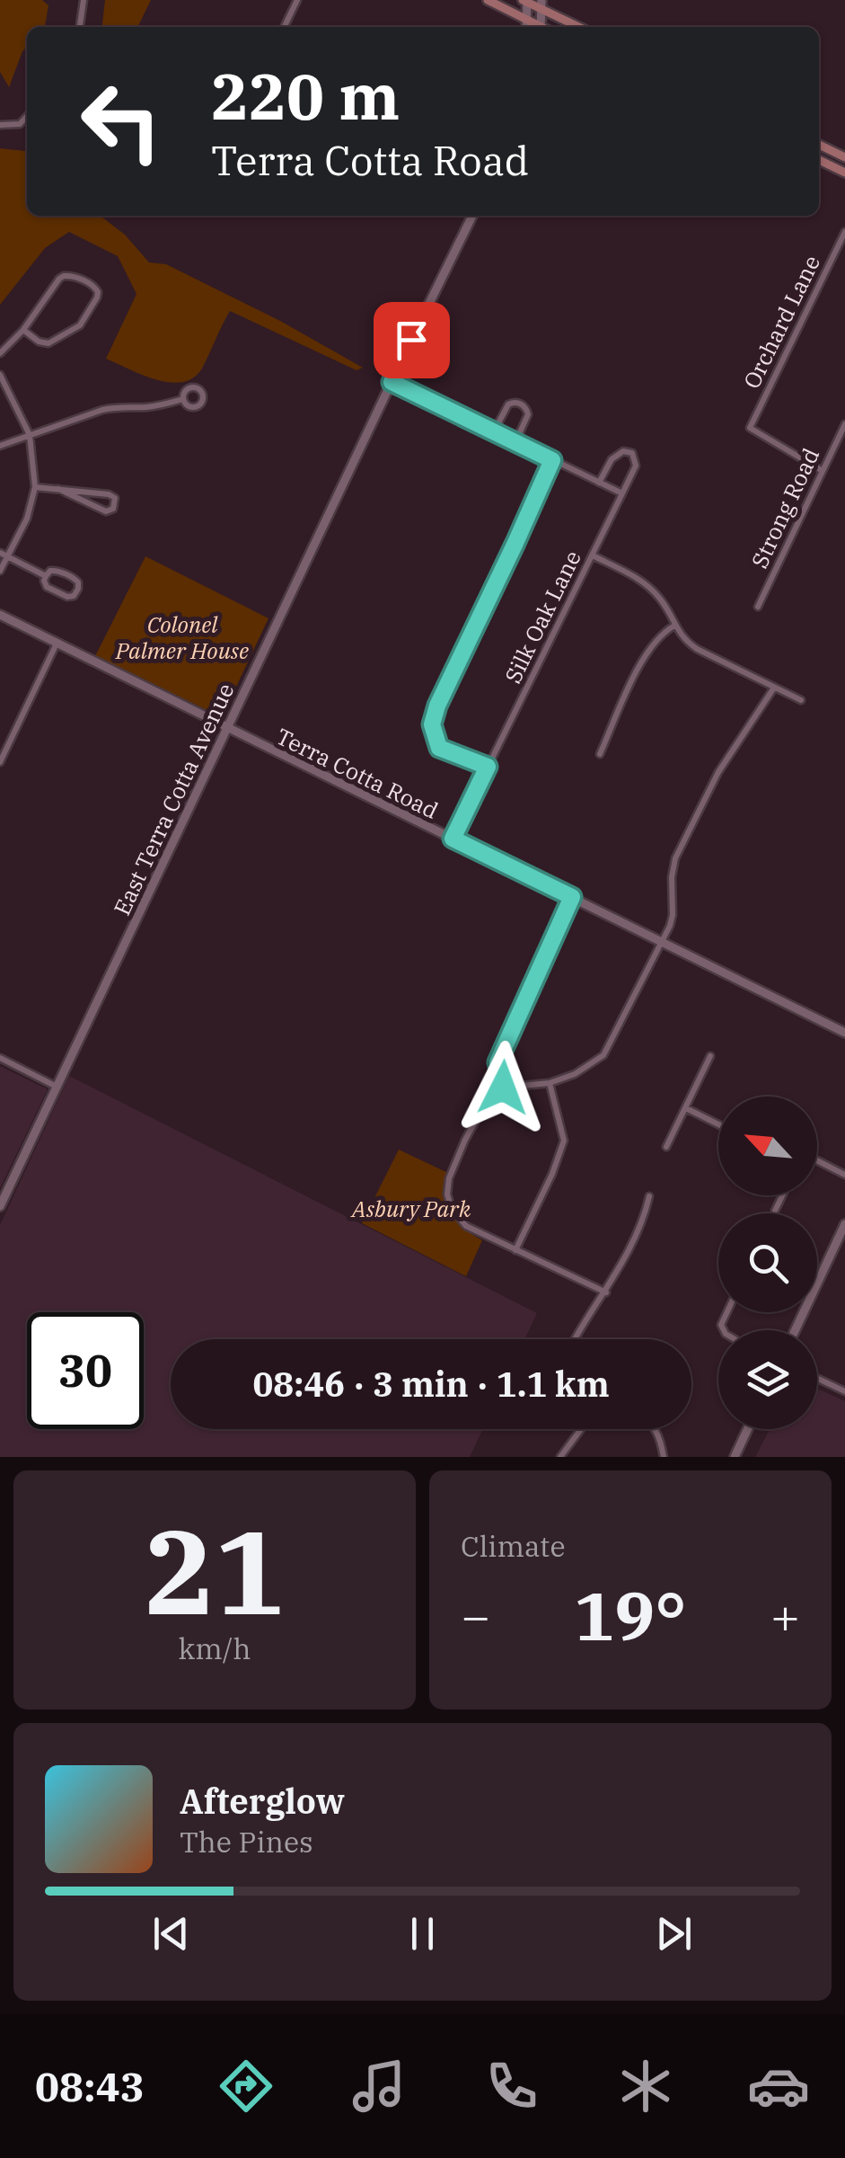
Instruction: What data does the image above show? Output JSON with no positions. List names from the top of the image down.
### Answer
{
  "streets": {
    "main road": ["Terra Cotta Road", "East Terra Cotta Avenue"],
    "street": ["Orchard Lane", "Strong Road", "Silk Oak Lane"]
  },
  "crossings": [
    ["Orchard Lane", "Strong Road"],
    ["Silk Oak Lane", "Terra Cotta Road"],
    ["Terra Cotta Road", "East Terra Cotta Avenue"]
  ],
  "parks": ["Colonel Palmer House", "Asbury Park"],
  "north": "top left",
  "page": {
    "turn": ["220 m", "Terra Cotta Road"],
    "limit": "30",
    "trip": "08:46 · 3 min · 1.1 km",
    "tile": [
      ["21", "km/h"],
      "Climate"
    ],
    "heat": ["−", "19°", "+"],
    "song": ["Afterglow", "The Pines"],
    "tabs": "08:43"
  }
}
